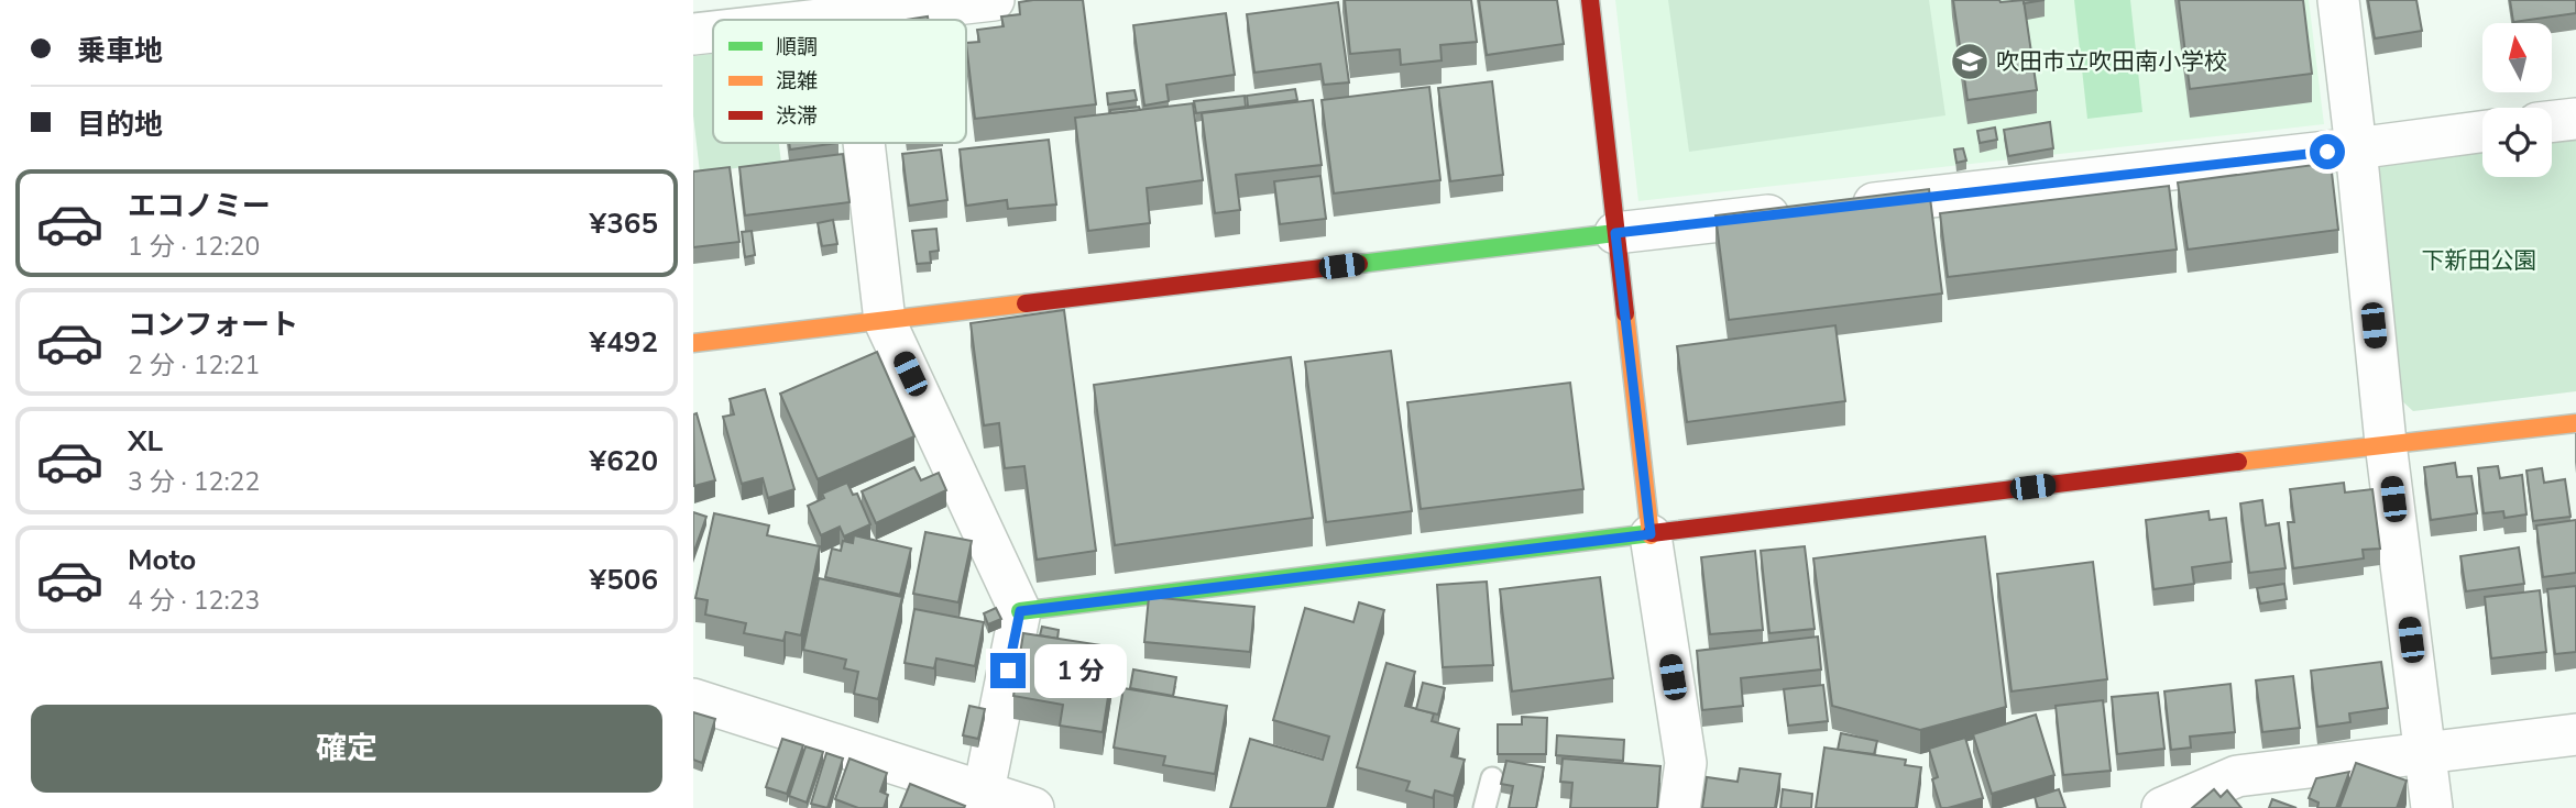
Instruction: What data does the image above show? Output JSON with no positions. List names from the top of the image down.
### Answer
{
  "parks": ["下新田公園"],
  "places": {
    "school or university": ["吹田市立吹田南小学校"]
  },
  "legend": ["順調", "混雑", "渋滞"],
  "north": "top",
  "page": {
    "banner": ["乗車地", "目的地"],
    "list": [
      {
        "name": "エコノミー",
        "note": "1 分 · 12:20",
        "value": "¥365"
      },
      {
        "name": "コンフォート",
        "note": "2 分 · 12:21",
        "value": "¥492"
      },
      {
        "name": "XL",
        "note": "3 分 · 12:22",
        "value": "¥620"
      },
      {
        "name": "Moto",
        "note": "4 分 · 12:23",
        "value": "¥506"
      }
    ],
    "bubble": "1 分",
    "buttons": "確定"
  }
}
